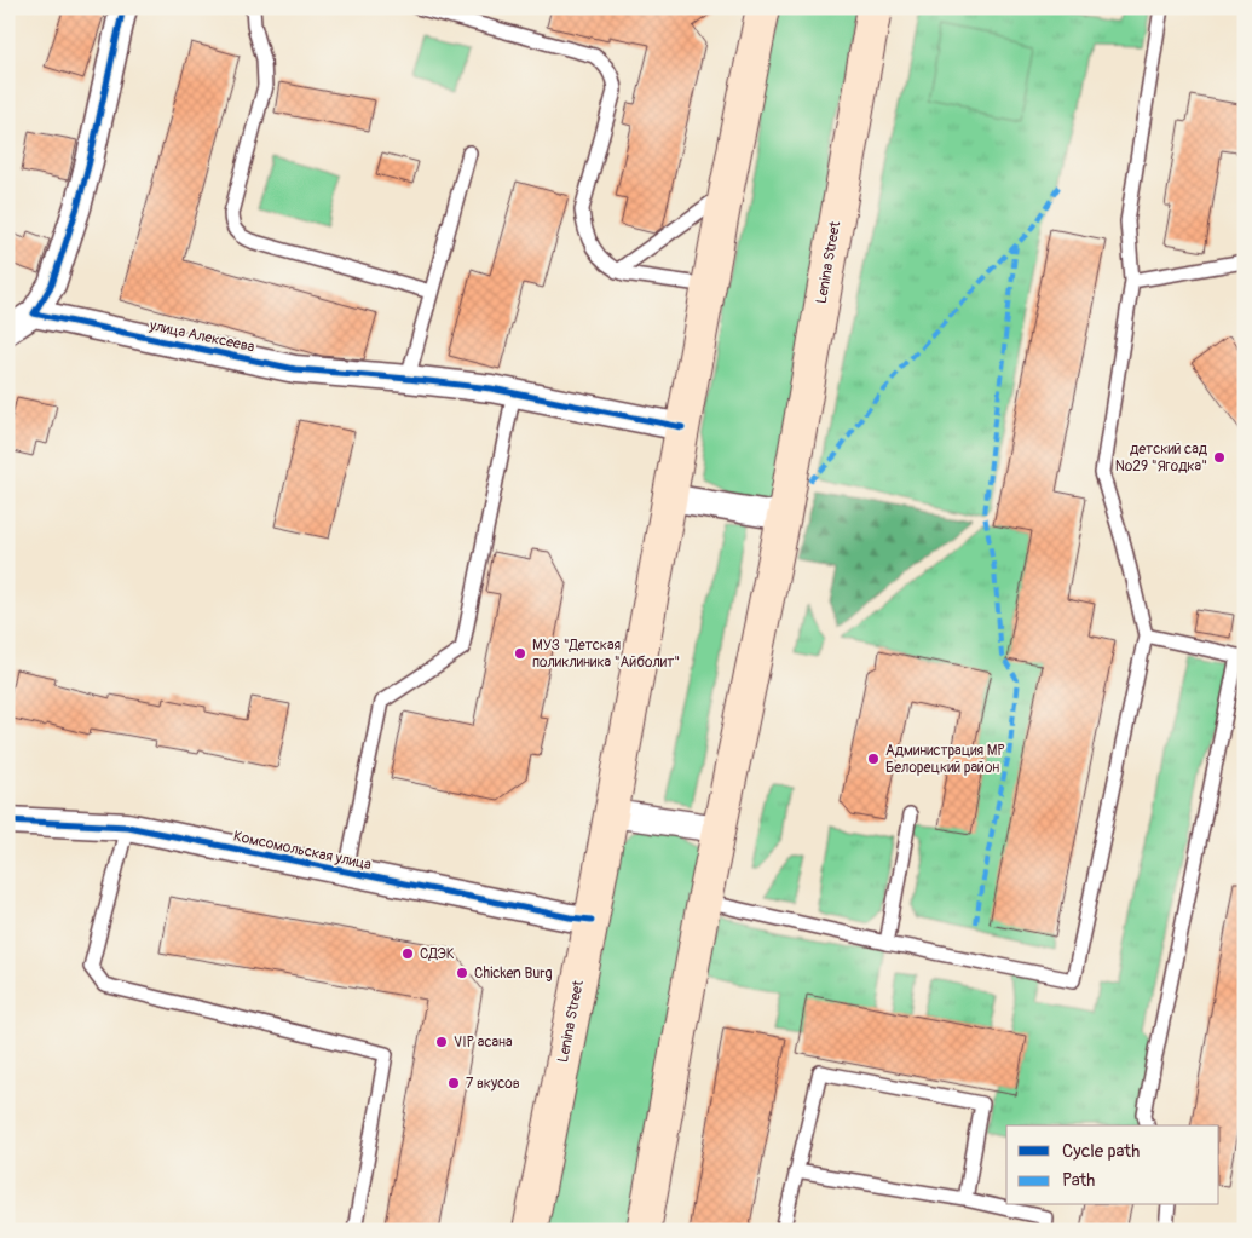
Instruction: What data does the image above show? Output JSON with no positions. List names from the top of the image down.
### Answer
{
  "streets": {
    "main road": ["Lenina Street"],
    "street": ["улица Алексеева", "Комсомольская улица"]
  },
  "crossings": [
    ["Lenina Street", "улица Алексеева"],
    ["Lenina Street", "Комсомольская улица"]
  ],
  "places": [
    "детский сад №29 \"Ягодка\"",
    "МУЗ \"Детская поликлиника \"Айболит\"",
    "Администрация МР Белорецкий район",
    "СДЭК",
    "Chicken Burg",
    "VIP асана",
    "7 вкусов"
  ],
  "legend": ["Cycle path", "Path"]
}
